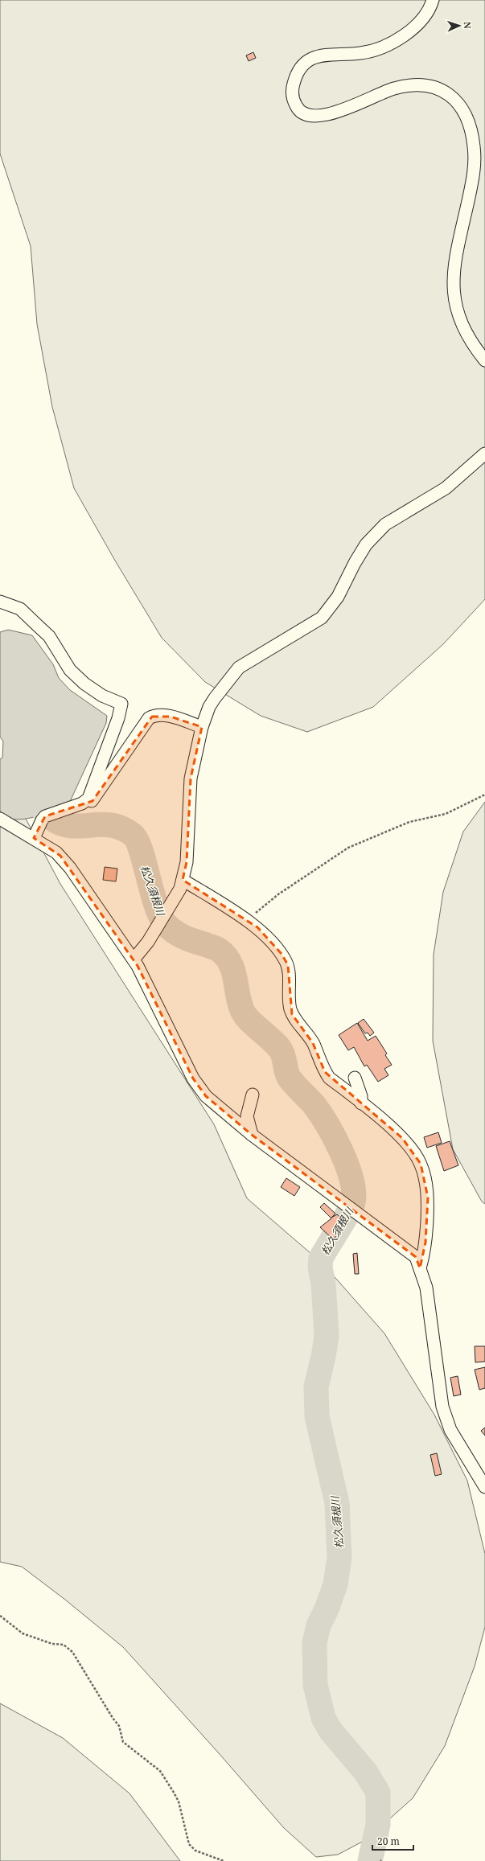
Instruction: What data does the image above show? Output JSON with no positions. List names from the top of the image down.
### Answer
{
  "water": ["松久須根川"],
  "scale_bar": "20 m",
  "north": "right"
}
